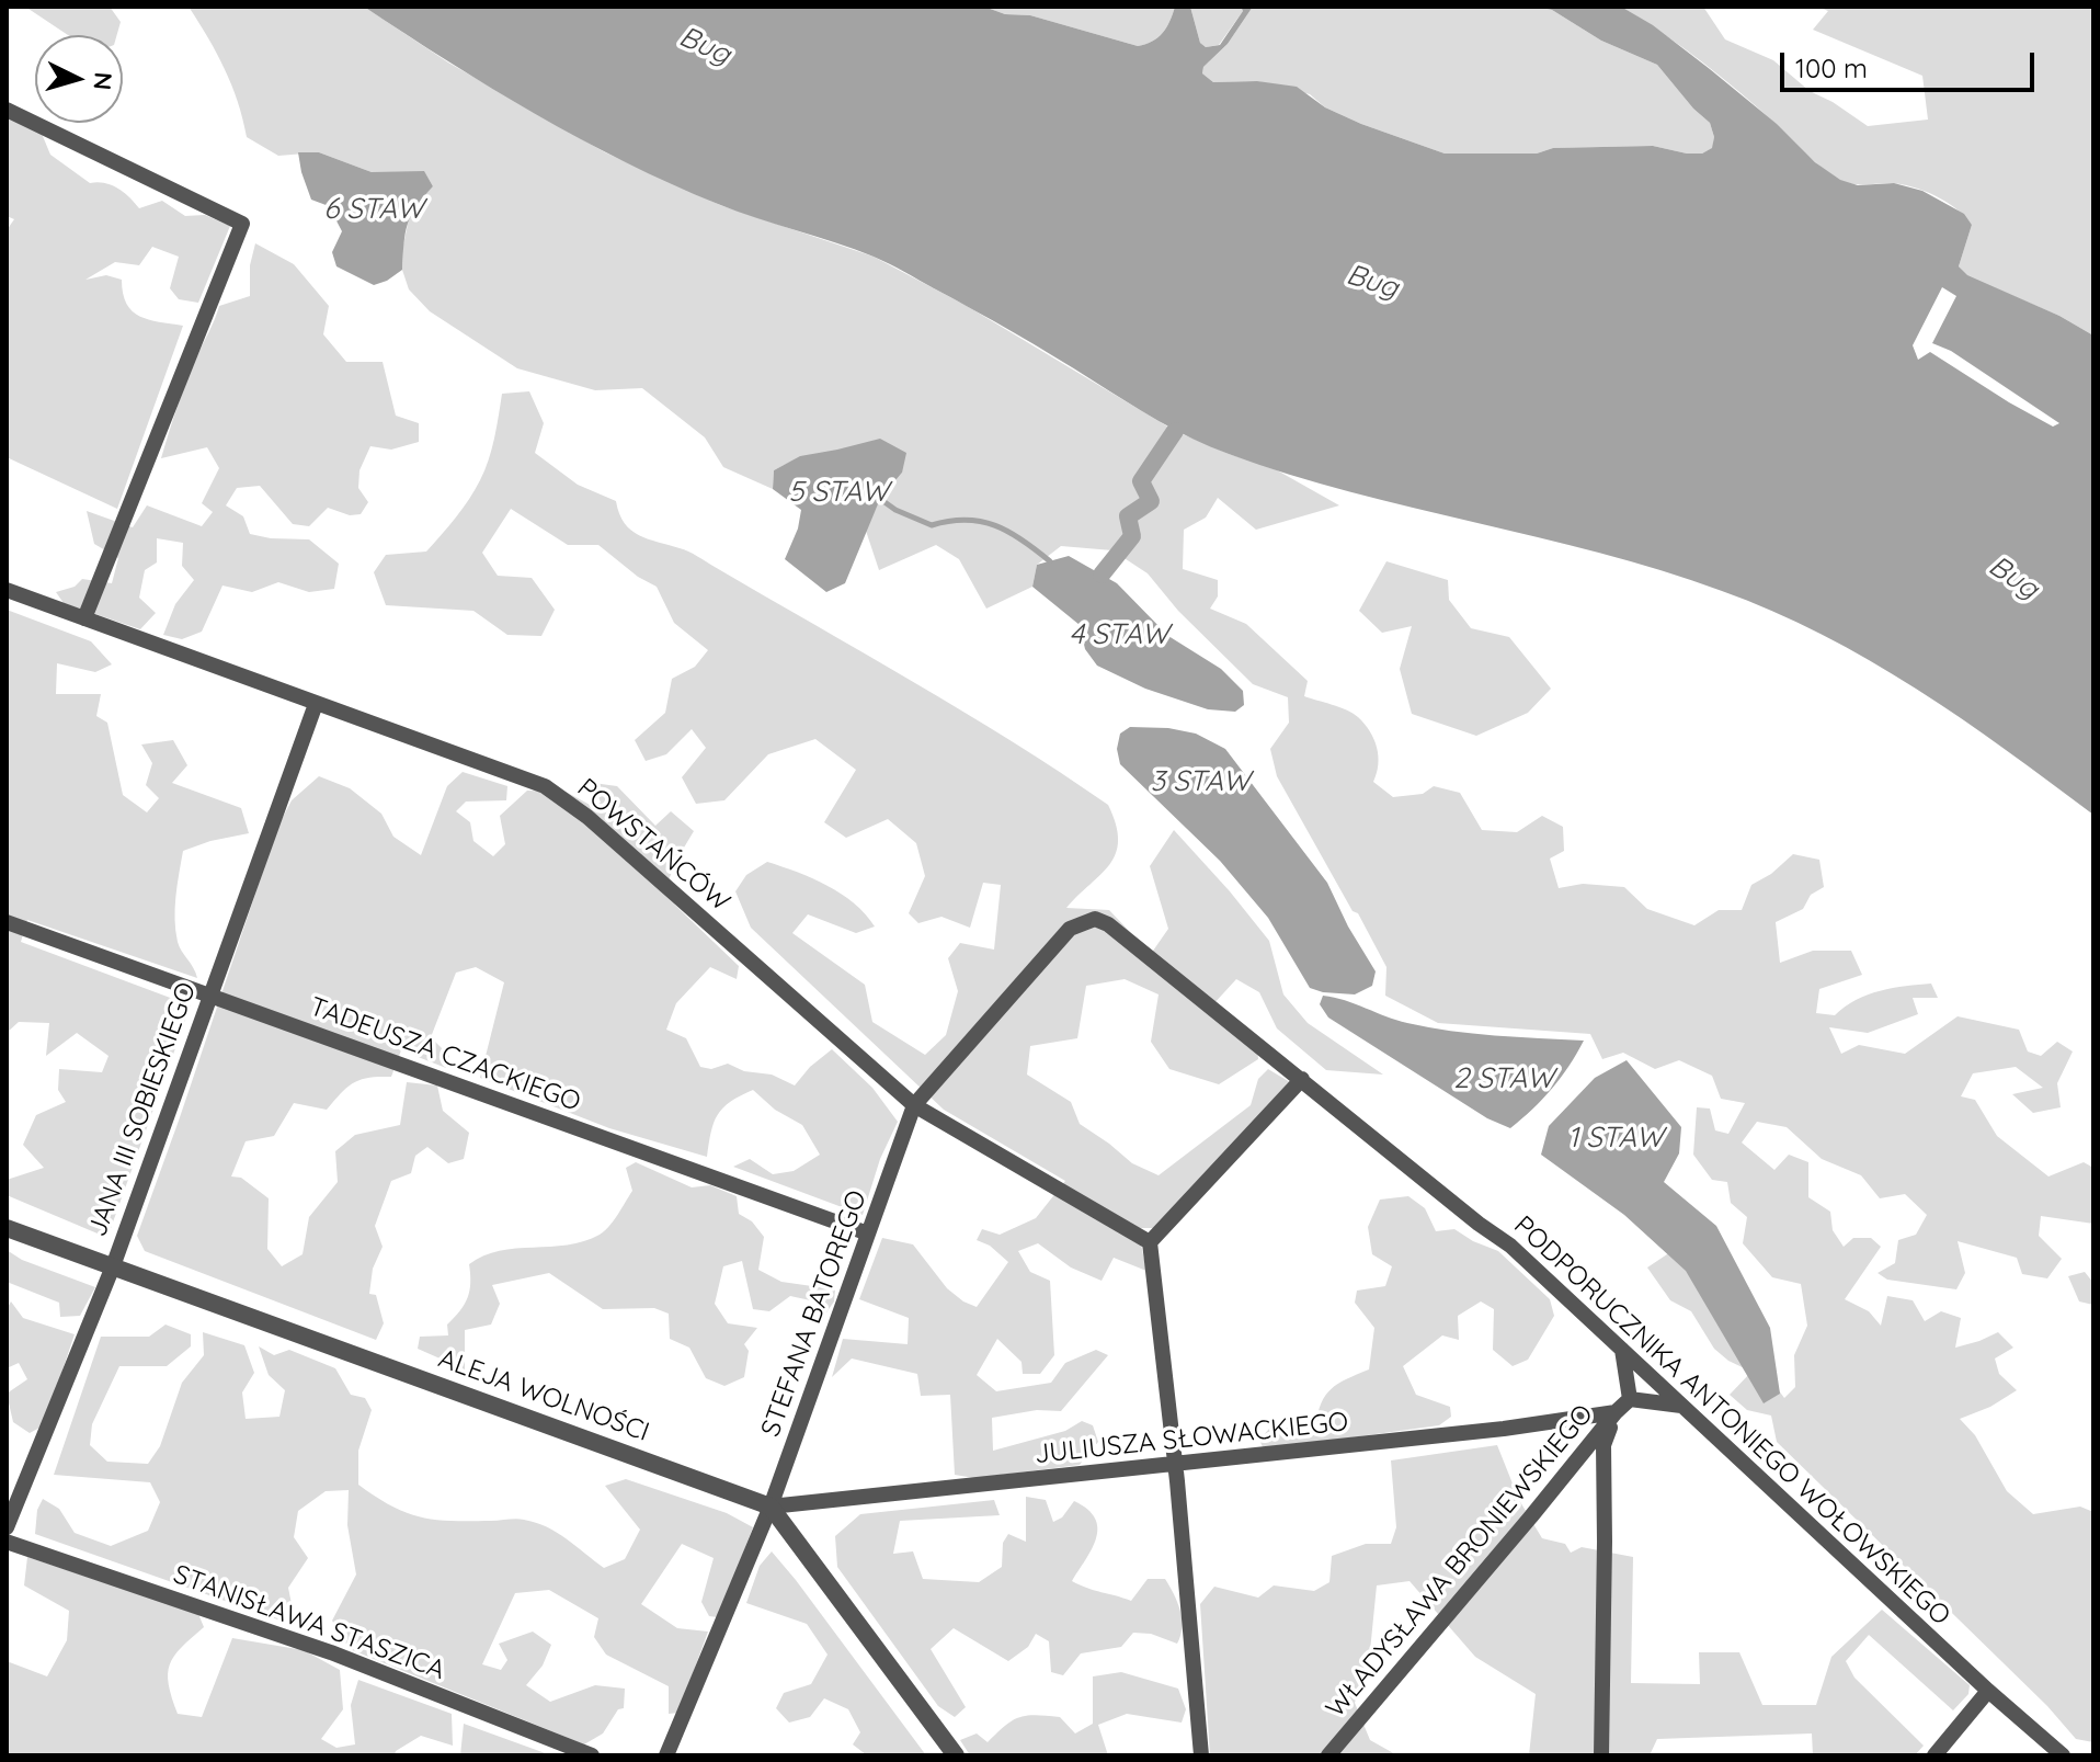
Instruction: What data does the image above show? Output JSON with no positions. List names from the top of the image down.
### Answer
{
  "streets": {
    "street": [
      "POWSTAŃCÓW",
      "TADEUSZA CZACKIEGO",
      "JANA III SOBIESKIEGO",
      "STEFANA BATOREGO",
      "ALEJA WOLNOŚCI",
      "PODPORUCZNIKA ANTONIEGO WOŁOWSKIEGO",
      "JULIUSZA SŁOWACKIEGO",
      "WŁADYSŁAWA BRONIEWSKIEGO",
      "STANISŁAWA STASZICA"
    ]
  },
  "crossings": [
    ["POWSTAŃCÓW", "JANA III SOBIESKIEGO"],
    ["POWSTAŃCÓW", "STEFANA BATOREGO"],
    ["TADEUSZA CZACKIEGO", "JANA III SOBIESKIEGO"],
    ["TADEUSZA CZACKIEGO", "STEFANA BATOREGO"],
    ["JANA III SOBIESKIEGO", "ALEJA WOLNOŚCI"],
    ["STEFANA BATOREGO", "ALEJA WOLNOŚCI"],
    ["STEFANA BATOREGO", "PODPORUCZNIKA ANTONIEGO WOŁOWSKIEGO"],
    ["STEFANA BATOREGO", "JULIUSZA SŁOWACKIEGO"],
    ["ALEJA WOLNOŚCI", "JULIUSZA SŁOWACKIEGO"],
    ["PODPORUCZNIKA ANTONIEGO WOŁOWSKIEGO", "WŁADYSŁAWA BRONIEWSKIEGO"],
    ["JULIUSZA SŁOWACKIEGO", "WŁADYSŁAWA BRONIEWSKIEGO"]
  ],
  "water": [
    "Bug",
    "6 STAW",
    "5 STAW",
    "4 STAW",
    "3 STAW",
    "2 STAW",
    "1 STAW"
  ],
  "scale_bar": "100 m",
  "north": "right"
}
